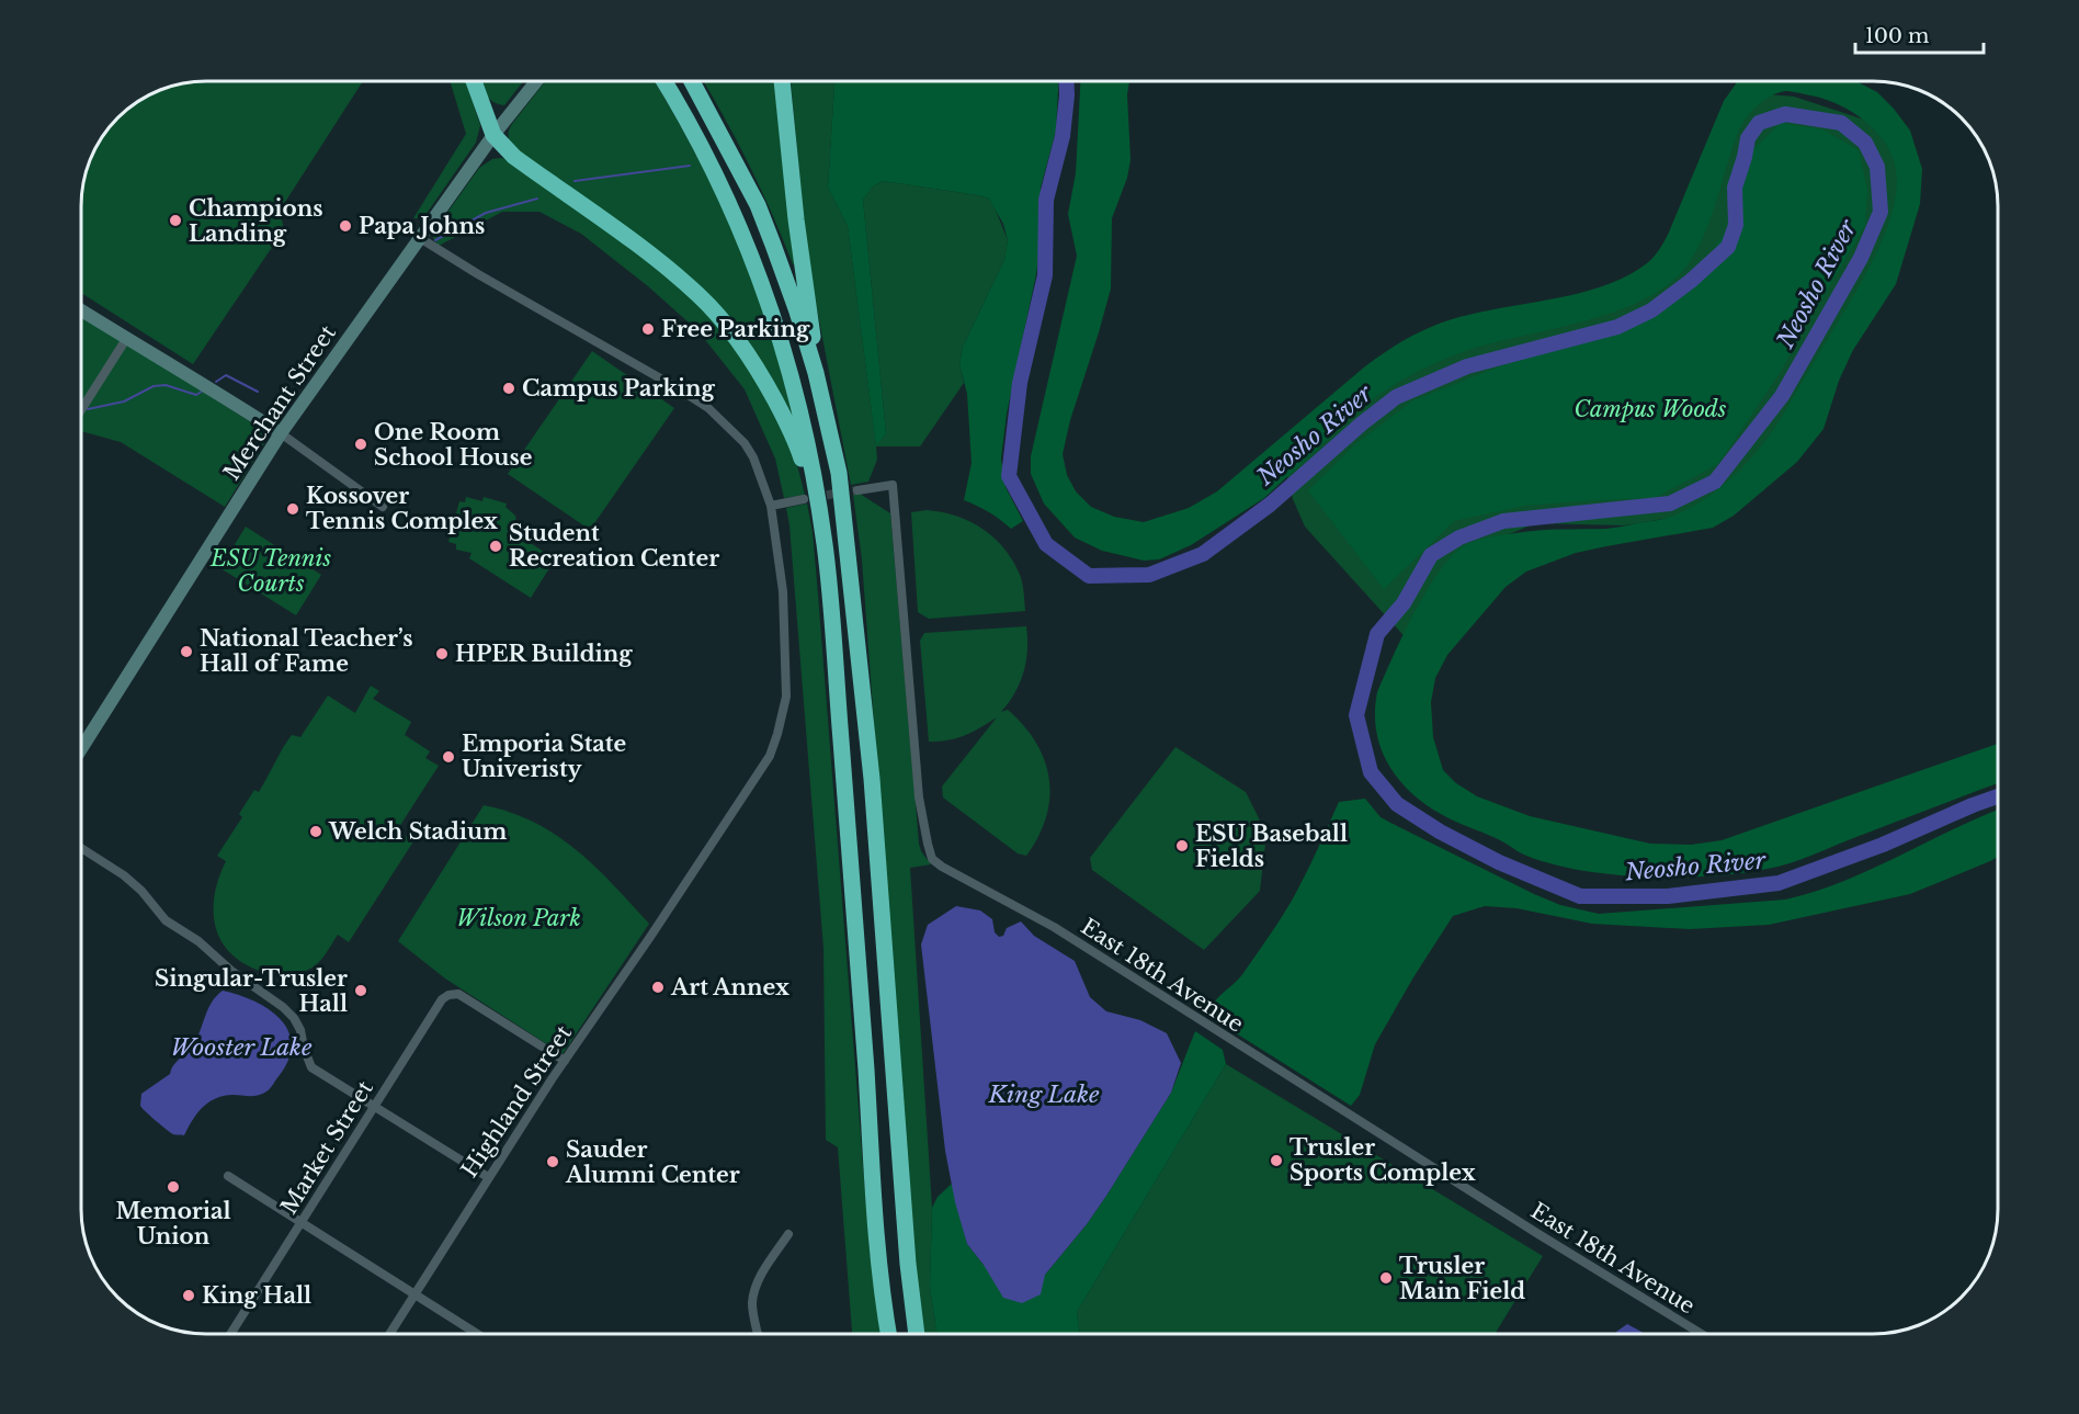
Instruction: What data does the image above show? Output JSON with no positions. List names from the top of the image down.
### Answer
{
  "streets": {
    "main road": ["Merchant Street"],
    "street": ["East 18th Avenue", "Highland Street", "Market Street"]
  },
  "crossings": [
    ["Merchant Street", "Highland Street"],
    ["Highland Street", "Market Street"]
  ],
  "water": ["Neosho River", "Wooster Lake", "King Lake"],
  "parks": ["Campus Woods", "ESU Tennis Courts", "Wilson Park"],
  "places": [
    "Champions Landing",
    "Papa Johns",
    "Free Parking",
    "Campus Parking",
    "One Room School House",
    "Kossover Tennis Complex",
    "Student Recreation Center",
    "National Teacher’s Hall of Fame",
    "HPER Building",
    "Emporia State Univeristy",
    "Welch Stadium",
    "ESU Baseball Fields",
    "Art Annex",
    "Singular-Trusler Hall",
    "Trusler Sports Complex",
    "Sauder Alumni Center",
    "Memorial Union",
    "Trusler Main Field",
    "King Hall"
  ],
  "scale_bar": "100 m"
}
